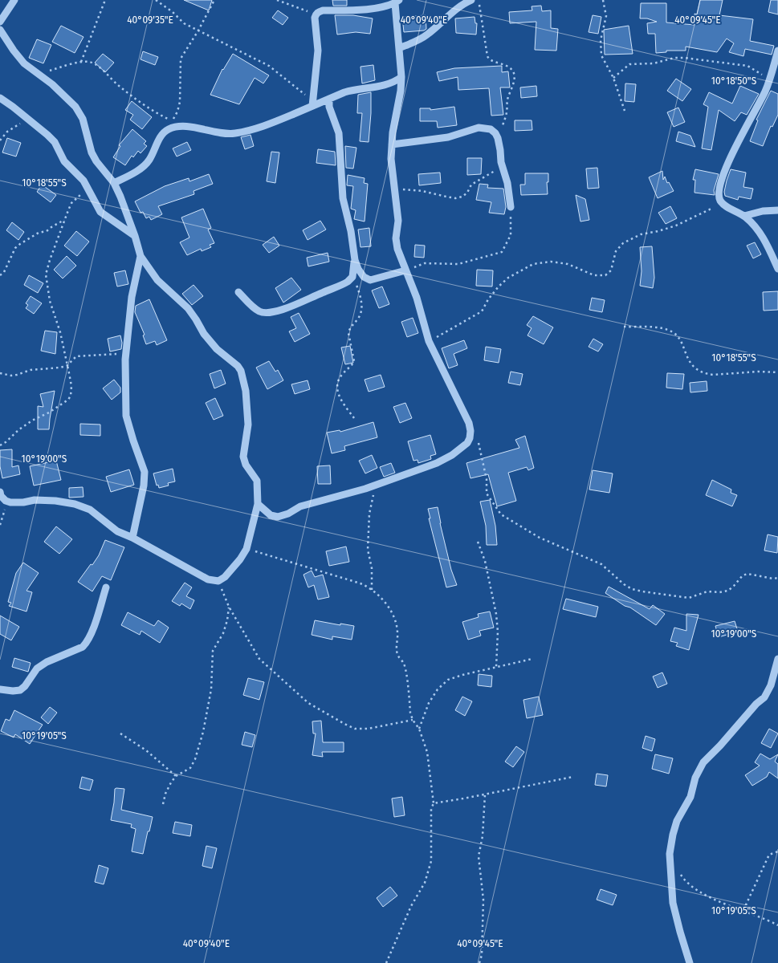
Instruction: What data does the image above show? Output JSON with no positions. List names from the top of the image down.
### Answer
{
  "coordinates": [
    "40°09'35\"E",
    "40°09'40\"E",
    "40°09'45\"E",
    "10°18'50\"S",
    "10°18'55\"S",
    "10°19'00\"S",
    "10°19'05\"S"
  ]
}
